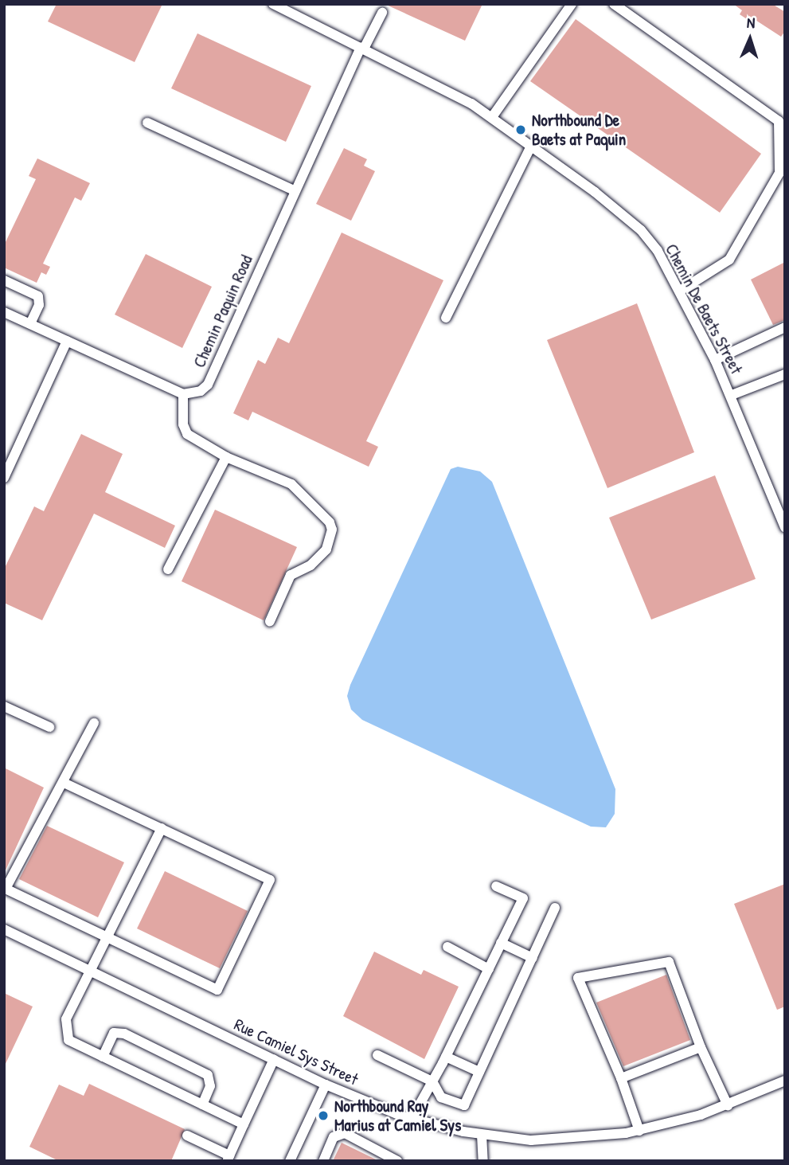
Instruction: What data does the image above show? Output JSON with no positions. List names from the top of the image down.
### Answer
{
  "streets": {
    "street": ["Chemin De Baets Street", "Chemin Paquin Road", "Rue Camiel Sys Street"]
  },
  "crossings": [
    ["Chemin De Baets Street", "Chemin Paquin Road"]
  ],
  "places": ["Northbound De Baets at Paquin", "Northbound Ray Marius at Camiel Sys"],
  "north": "top"
}
